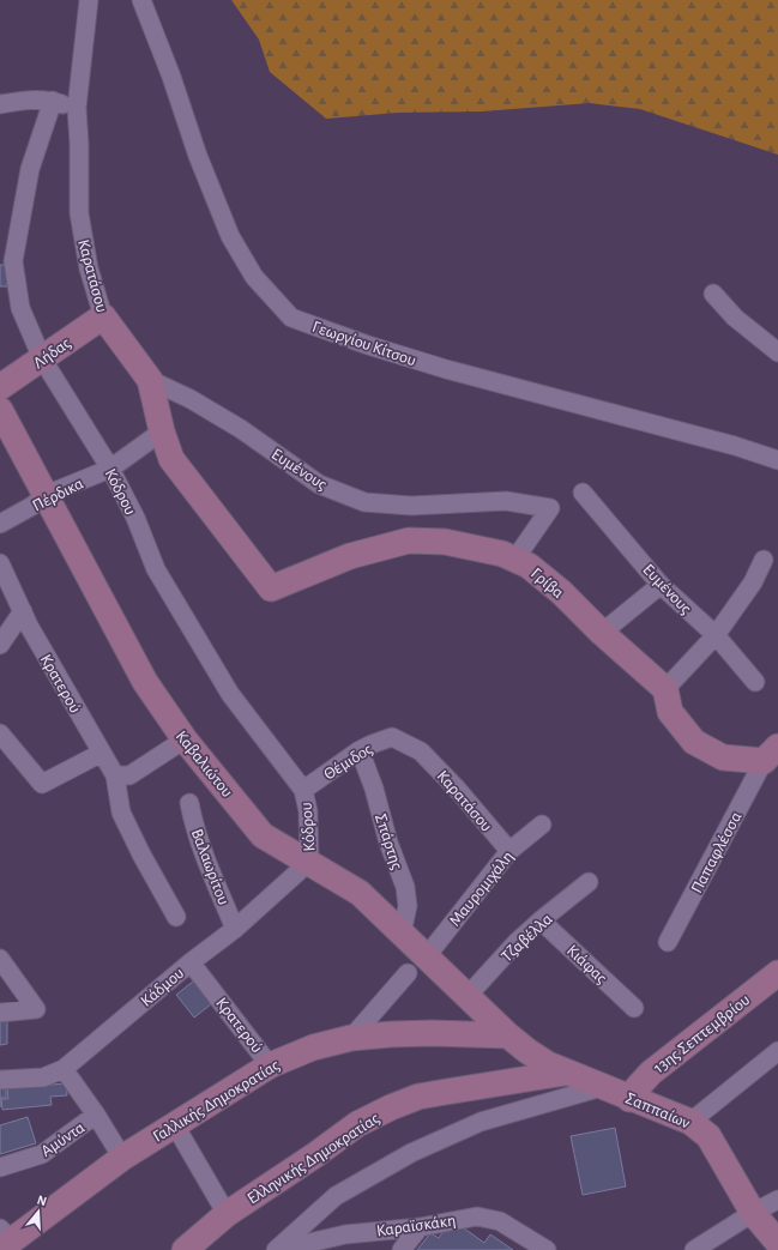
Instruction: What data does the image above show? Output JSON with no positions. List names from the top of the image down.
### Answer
{
  "streets": {
    "street": [
      "Καρατάσου",
      "Γεωργίου Κίτσου",
      "Λήδας",
      "Ευμένους",
      "Κόδρου",
      "Πέρδικα",
      "Γρίβα",
      "Κρατερού",
      "Θέμιδος",
      "Καβαλιώτου",
      "Σπάρτης",
      "Παπαφλέσσα",
      "Βαλαωρίτου",
      "Μαυρομιχάλη",
      "Τζαβέλλα",
      "Κιάφας",
      "Κάδμου",
      "13ης Σεπτεμβρίου",
      "Γαλλικής Δημοκρατίας",
      "Σαππαίων",
      "Αμύντα",
      "Ελληνικής Δημοκρατίας",
      "Καραϊσκάκη"
    ]
  },
  "crossings": [
    ["Καρατάσου", "Λήδας"],
    ["Καρατάσου", "Ευμένους"],
    ["Καρατάσου", "Πέρδικα"],
    ["Καρατάσου", "Γρίβα"],
    ["Καρατάσου", "Θέμιδος"],
    ["Καρατάσου", "Μαυρομιχάλη"],
    ["Λήδας", "Κόδρου"],
    ["Ευμένους", "Γρίβα"],
    ["Κόδρου", "Πέρδικα"],
    ["Κόδρου", "Θέμιδος"],
    ["Κόδρου", "Καβαλιώτου"],
    ["Κόδρου", "Κάδμου"],
    ["Πέρδικα", "Καβαλιώτου"],
    ["Κρατερού", "Κάδμου"],
    ["Κρατερού", "Γαλλικής Δημοκρατίας"],
    ["Θέμιδος", "Σπάρτης"],
    ["Καβαλιώτου", "Σπάρτης"],
    ["Καβαλιώτου", "Μαυρομιχάλη"],
    ["Καβαλιώτου", "Τζαβέλλα"],
    ["Καβαλιώτου", "Κάδμου"],
    ["Καβαλιώτου", "Γαλλικής Δημοκρατίας"],
    ["Βαλαωρίτου", "Κάδμου"],
    ["Μαυρομιχάλη", "Γαλλικής Δημοκρατίας"],
    ["Τζαβέλλα", "Κιάφας"],
    ["13ης Σεπτεμβρίου", "Σαππαίων"],
    ["Σαππαίων", "Ελληνικής Δημοκρατίας"]
  ],
  "north": "top"
}
